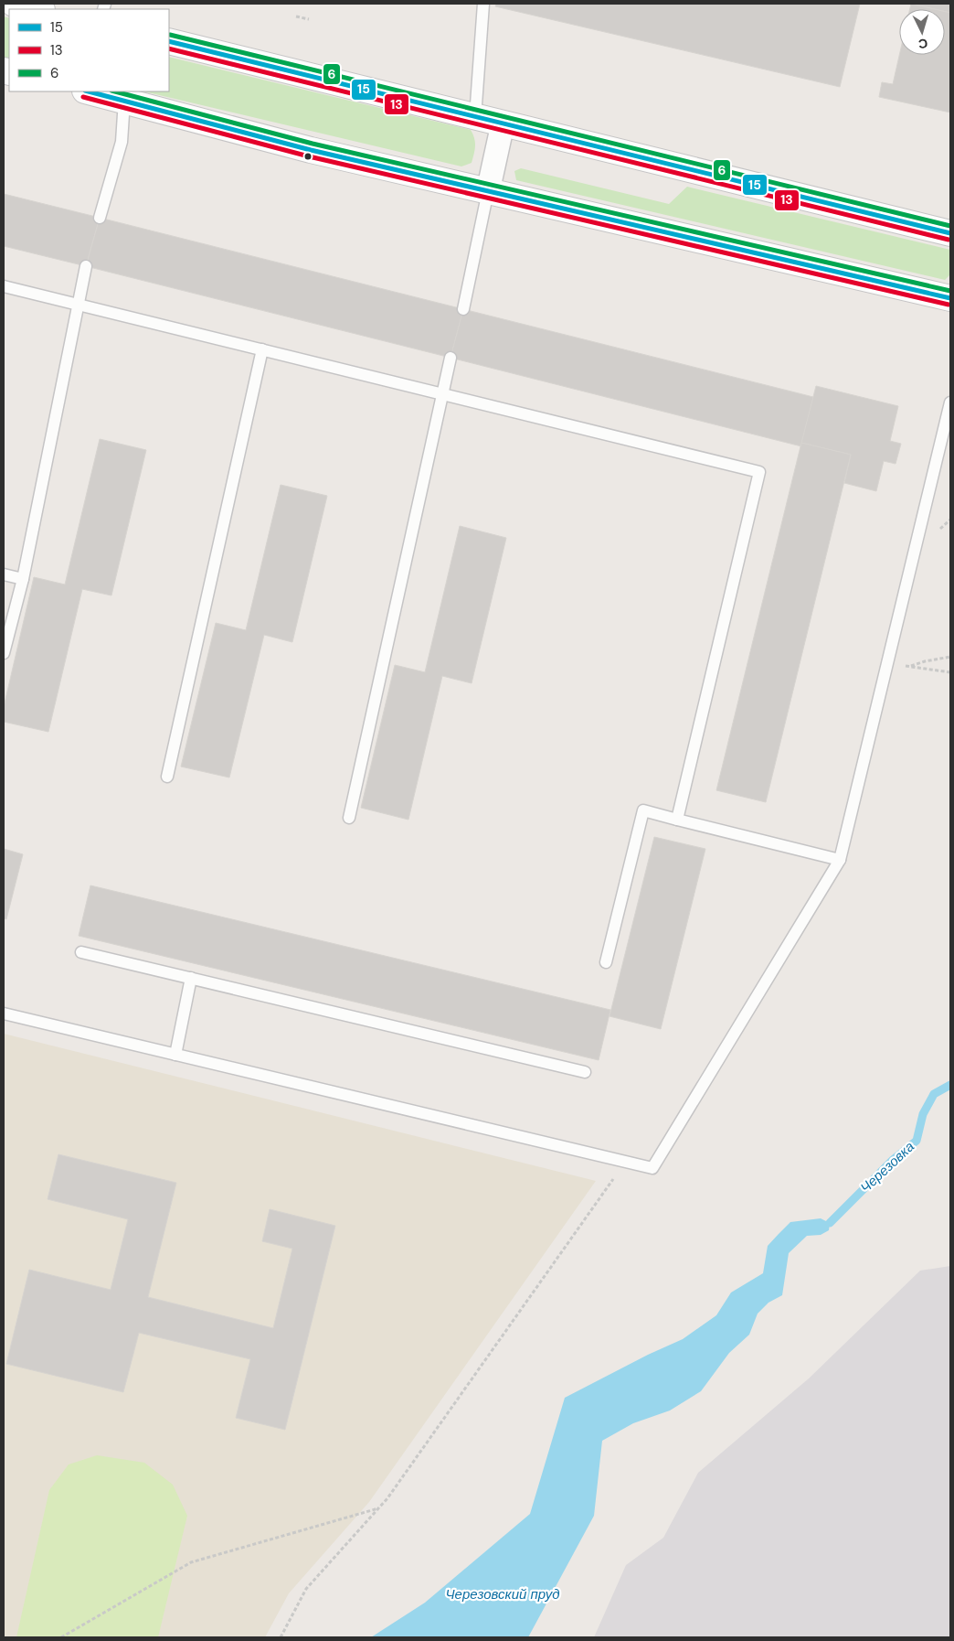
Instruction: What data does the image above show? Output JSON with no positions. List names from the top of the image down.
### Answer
{
  "water": ["Черезовка", "Черезовский пруд"],
  "lines": ["transit line 6", "transit line 15", "transit line 13"],
  "legend": ["15", "13", "6"],
  "north": "bottom"
}
